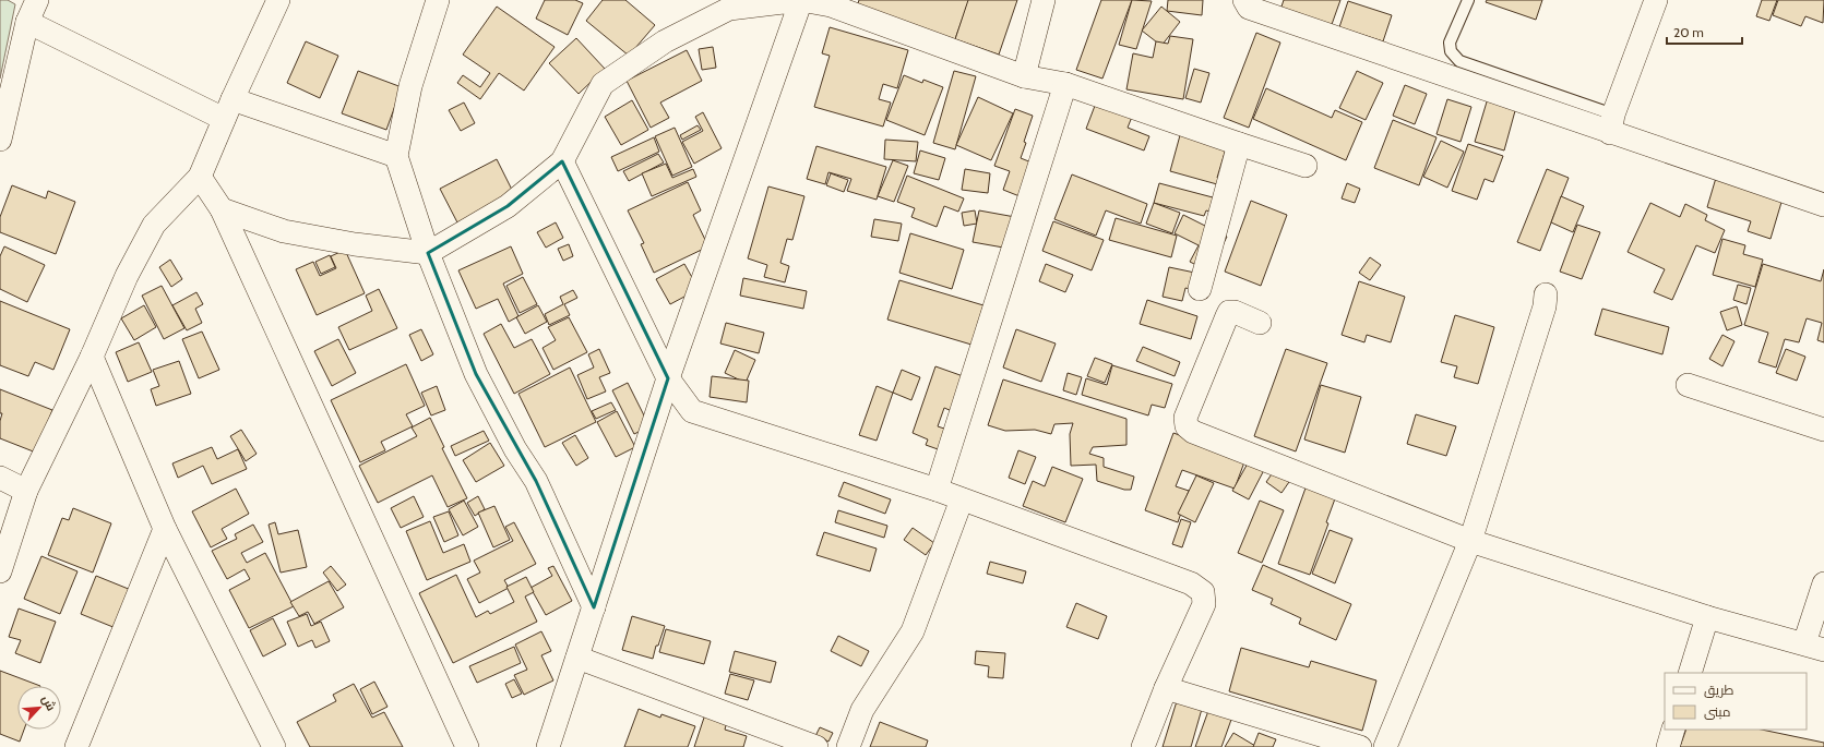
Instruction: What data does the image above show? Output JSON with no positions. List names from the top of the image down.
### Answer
{
  "legend": ["طريق", "مبنى"],
  "scale_bar": "20 m",
  "north": "top right"
}
